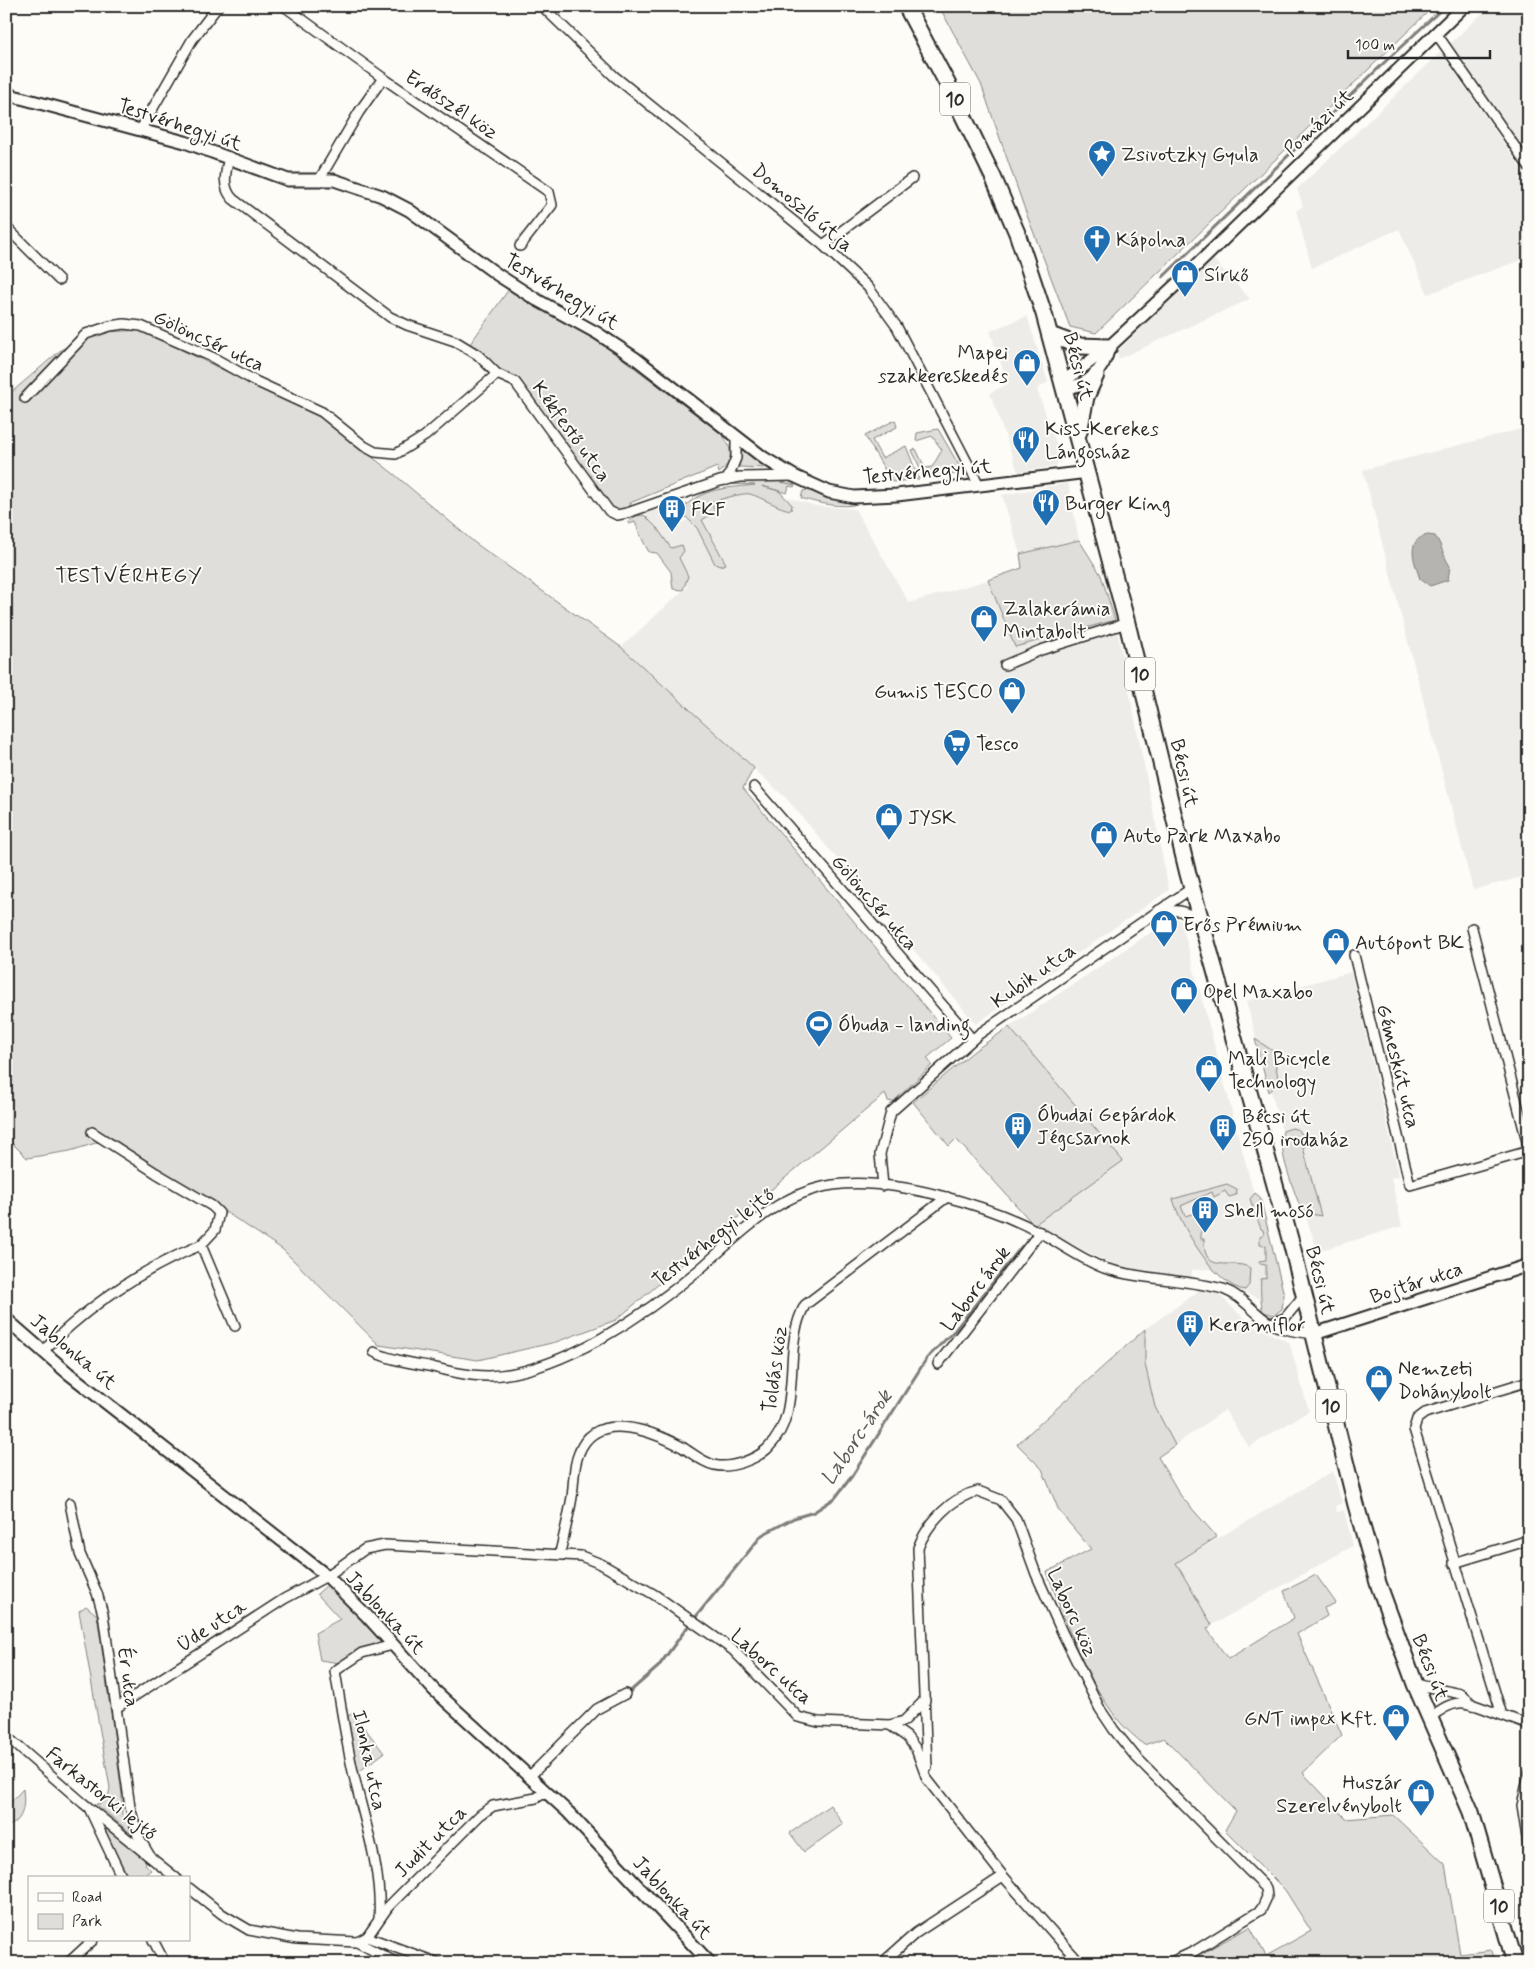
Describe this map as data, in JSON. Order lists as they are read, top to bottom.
{
  "streets": {
    "main road": ["10", "Bécsi út"],
    "street": [
      "Erdőszél köz",
      "Pomázi út",
      "Testvérhegyi út",
      "Domoszló útja",
      "Gölöncsér utca",
      "Kékfestő utca",
      "Kubik utca",
      "Gémeskút utca",
      "Testvérhegyi lejtő",
      "Bojtár utca",
      "Laborc árok",
      "Jablonka út",
      "Toldás köz",
      "Laborc köz",
      "Üde utca",
      "Laborc utca",
      "Ér utca",
      "Ilonka utca",
      "Farkastorki lejtő",
      "Judit utca"
    ]
  },
  "crossings": [
    ["Pomázi út", "Bécsi út"],
    ["Testvérhegyi út", "Domoszló útja"],
    ["Testvérhegyi út", "Bécsi út"],
    ["Testvérhegyi út", "Kékfestő utca"],
    ["Gölöncsér utca", "Kékfestő utca"],
    ["Gölöncsér utca", "Kubik utca"],
    ["Bécsi út", "Kubik utca"],
    ["Bécsi út", "Testvérhegyi lejtő"],
    ["Bécsi út", "Bojtár utca"],
    ["Kubik utca", "Testvérhegyi lejtő"],
    ["Testvérhegyi lejtő", "Bojtár utca"],
    ["Testvérhegyi lejtő", "Laborc árok"],
    ["Testvérhegyi lejtő", "Toldás köz"],
    ["Jablonka út", "Üde utca"],
    ["Jablonka út", "Laborc utca"],
    ["Jablonka út", "Ilonka utca"],
    ["Jablonka út", "Judit utca"],
    ["Toldás köz", "Laborc utca"],
    ["Üde utca", "Laborc utca"],
    ["Üde utca", "Ér utca"],
    ["Ér utca", "Farkastorki lejtő"],
    ["Ilonka utca", "Judit utca"]
  ],
  "districts": ["TESTVÉRHEGY"],
  "water": ["Laborc-árok"],
  "places": {
    "place": ["Zsivotzky Gyula"],
    "church": ["Kápolna"],
    "shop": [
      "Sírkő",
      "Mapei szakkereskedés",
      "Zalakerámia Mintabolt",
      "Gumis TESCO",
      "JYSK",
      "Auto Park Maxabo",
      "Erős Prémium",
      "Autópont BK",
      "Opel Maxabo",
      "Mali Bicycle Technology",
      "Nemzeti Dohánybolt",
      "GNT impex Kft.",
      "Huszár Szerelvénybolt"
    ],
    "restaurant": ["Kiss-Kerekes Lángosház", "Burger King"],
    "building": [
      "FKF",
      "Óbudai Gepárdok Jégcsarnok",
      "Bécsi út 250 irodaház",
      "Shell mosó",
      "Keramiflor"
    ],
    "supermarket": ["Tesco"],
    "sports": ["Óbuda - landing"]
  },
  "legend": ["Road", "Park"],
  "scale_bar": "100 m"
}
